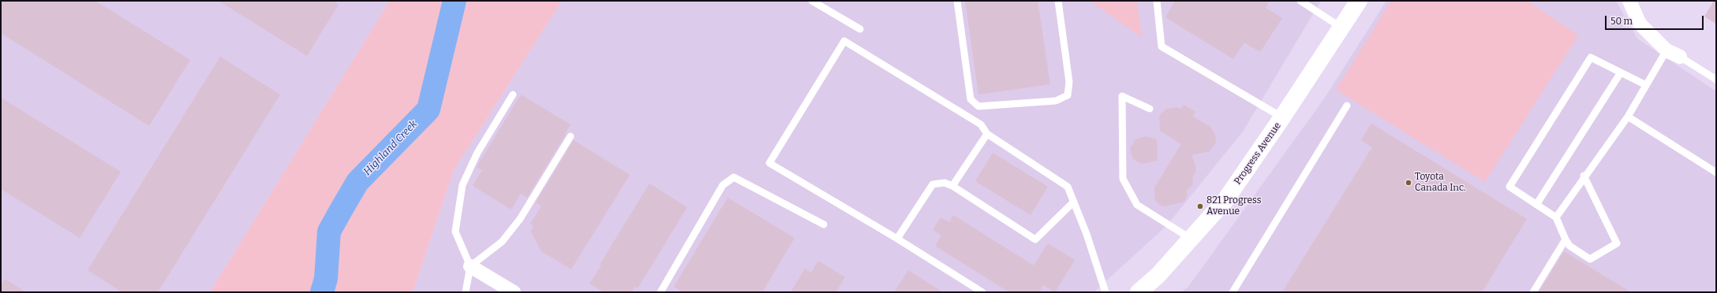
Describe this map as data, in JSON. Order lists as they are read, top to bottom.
{
  "streets": {
    "main road": ["Progress Avenue"]
  },
  "water": ["Highland Creek"],
  "places": ["Toyota Canada Inc.", "821 Progress Avenue"],
  "scale_bar": "50 m"
}
